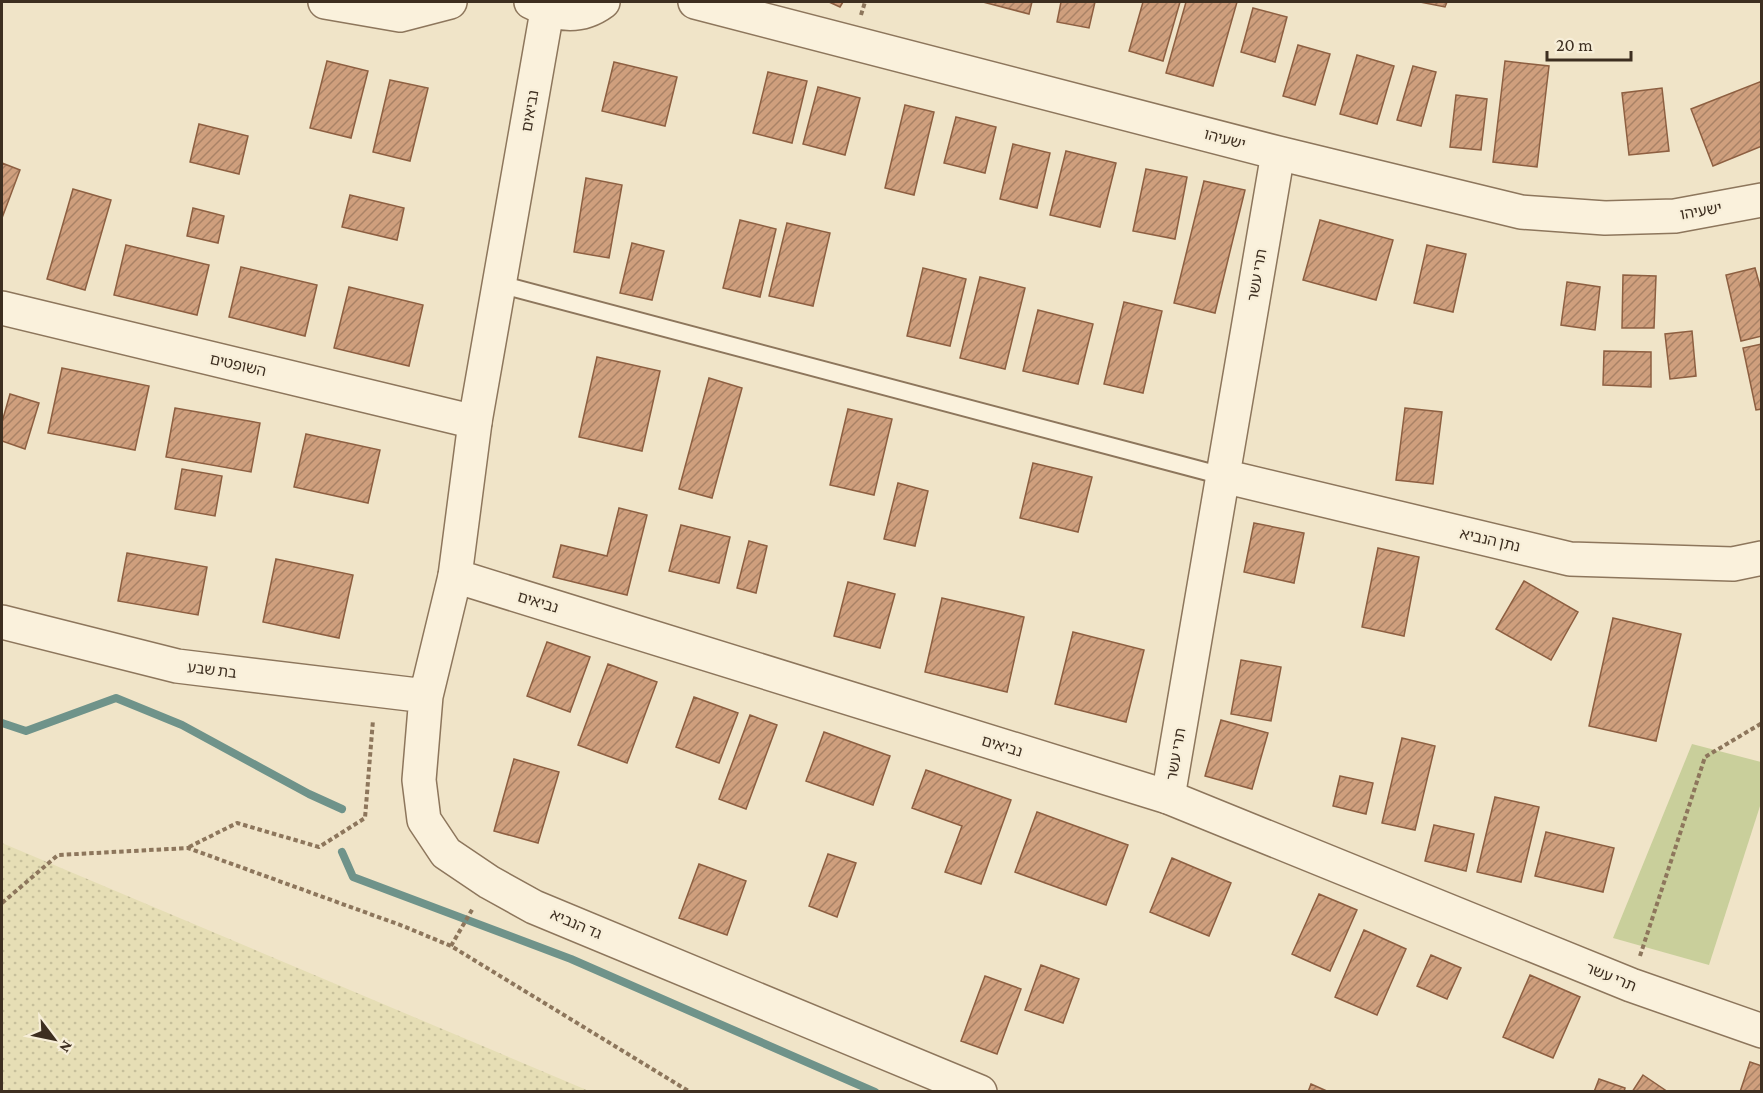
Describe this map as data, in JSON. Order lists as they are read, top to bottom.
{
  "streets": {
    "street": [
      "נביאים",
      "ישעיהו",
      "תרי עשר",
      "השופטים",
      "נתן הנביא",
      "בת שבע",
      "גד הנביא"
    ]
  },
  "crossings": [
    ["נביאים", "תרי עשר"],
    ["נביאים", "השופטים"],
    ["נביאים", "גד הנביא"],
    ["ישעיהו", "תרי עשר"],
    ["תרי עשר", "נתן הנביא"],
    ["בת שבע", "גד הנביא"]
  ],
  "scale_bar": "20 m",
  "north": "bottom right"
}
